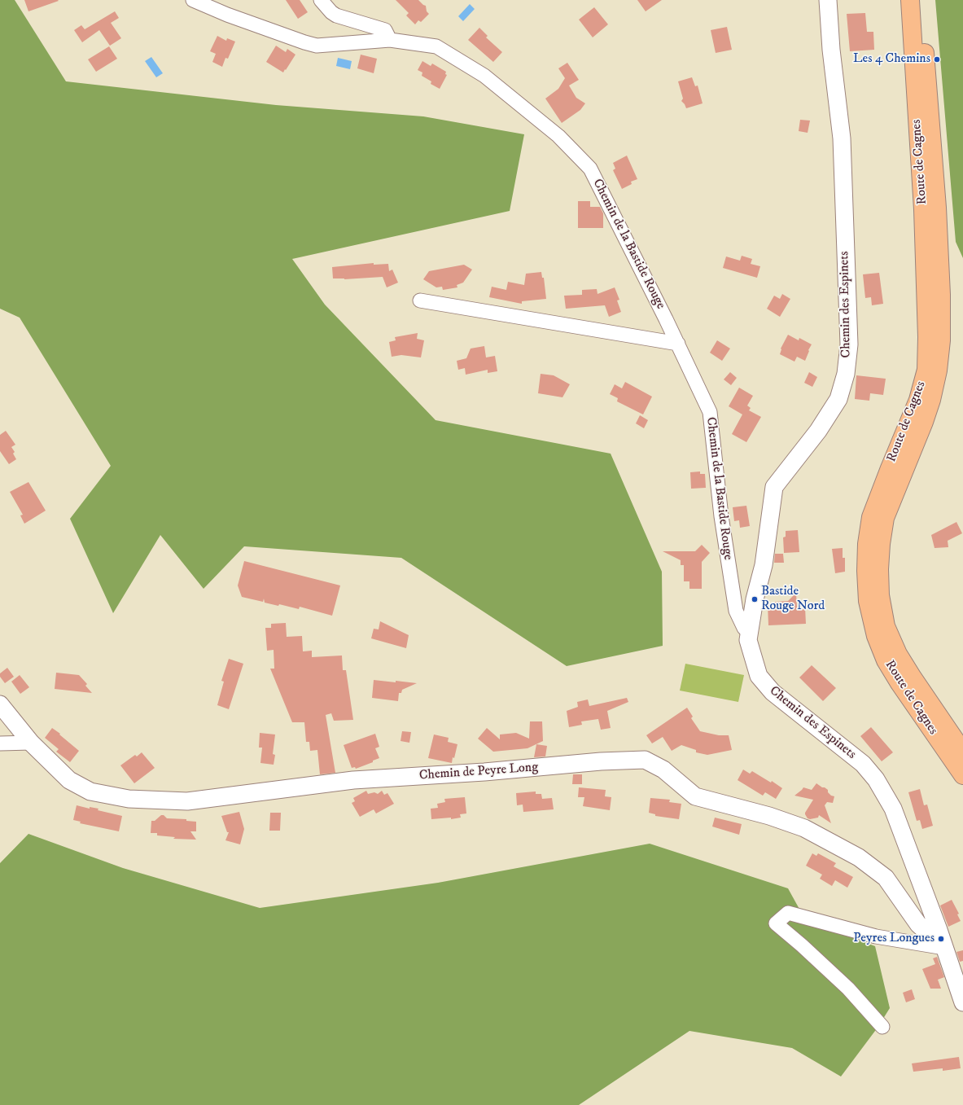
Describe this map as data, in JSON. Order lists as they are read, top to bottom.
{
  "streets": {
    "main road": ["Route de Cagnes"],
    "street": ["Chemin de la Bastide Rouge", "Chemin des Espinets", "Chemin de Peyre Long"]
  },
  "crossings": [
    ["Chemin de la Bastide Rouge", "Chemin des Espinets"],
    ["Chemin des Espinets", "Chemin de Peyre Long"]
  ],
  "places": ["Les 4 Chemins", "Bastide Rouge Nord", "Peyres Longues"]
}
